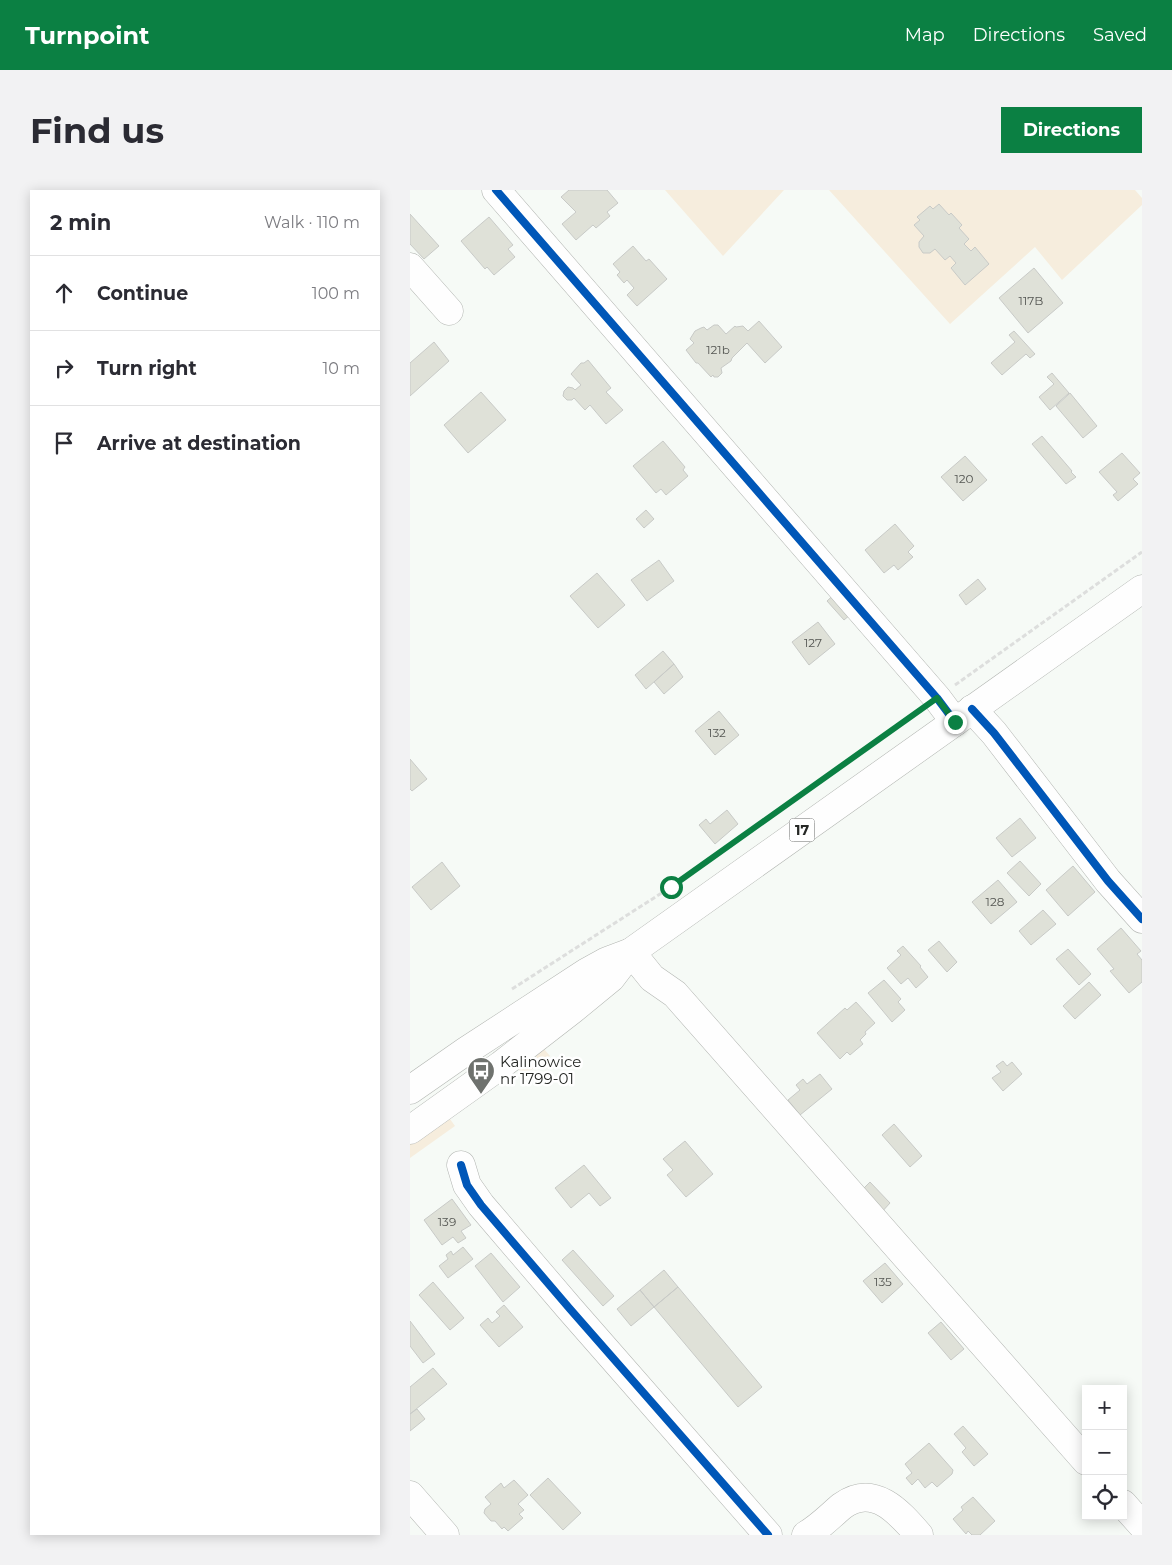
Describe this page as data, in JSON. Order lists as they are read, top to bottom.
{
  "streets": {
    "main road": ["17"]
  },
  "places": {
    "bus stop": ["Kalinowice nr 1799-01"]
  },
  "house_numbers": [
    "117B",
    "121b",
    "120",
    "127",
    "132",
    "128",
    "139",
    "135"
  ],
  "page": {
    "header": "Turnpoint",
    "nav": ["Map", "Directions", "Saved"],
    "buttons": "Directions",
    "title": "Find us",
    "heading": ["2 min", "Walk · 110 m"],
    "list": [
      ["Continue", "100 m"],
      ["Turn right", "10 m"],
      "Arrive at destination"
    ],
    "map_buttons": ["+", "−"]
  }
}
